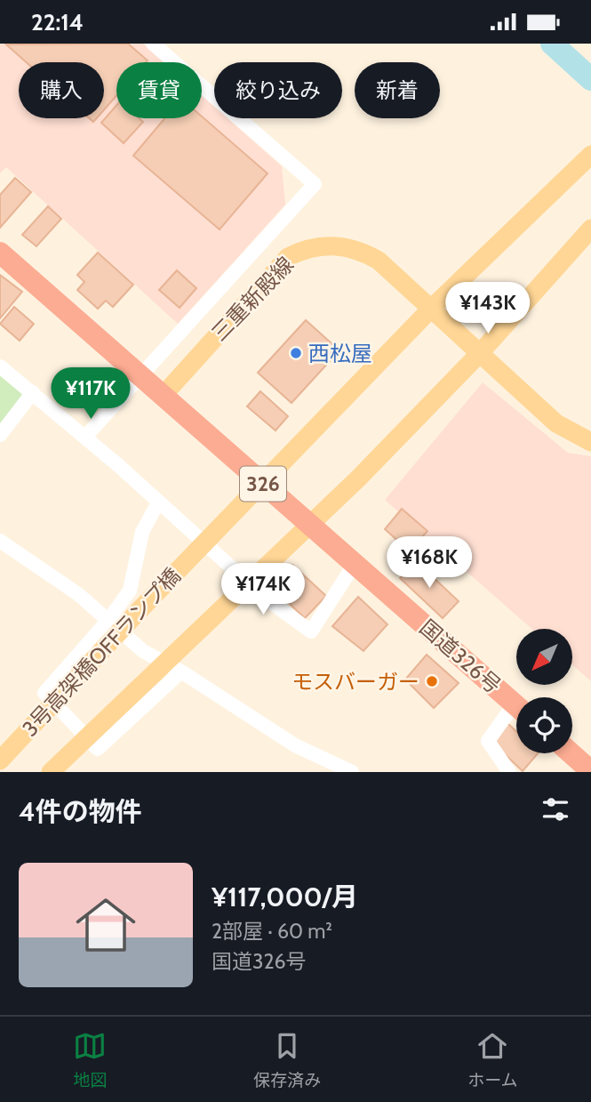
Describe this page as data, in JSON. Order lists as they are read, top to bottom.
{
  "streets": {
    "highway": ["326", "国道326号"],
    "main road": ["三重新殿線", "3号高架橋OFFランプ橋"]
  },
  "crossings": [
    ["三重新殿線", "3号高架橋OFFランプ橋"],
    ["三重新殿線", "国道326号"]
  ],
  "places": ["西松屋", "モスバーガー"],
  "north": "bottom left",
  "page": {
    "status": "22:14",
    "chip": [
      "購入",
      "賃貸",
      "絞り込み",
      "新着"
    ],
    "price": [
      "¥143K",
      "¥117K",
      "¥168K",
      "¥174K"
    ],
    "heading": "4件の物件",
    "list": [
      {
        "name": "¥117,000/月",
        "note": "2部屋 · 60 m² · 国道326号"
      }
    ],
    "tabs": ["地図", "保存済み", "ホーム"]
  }
}
